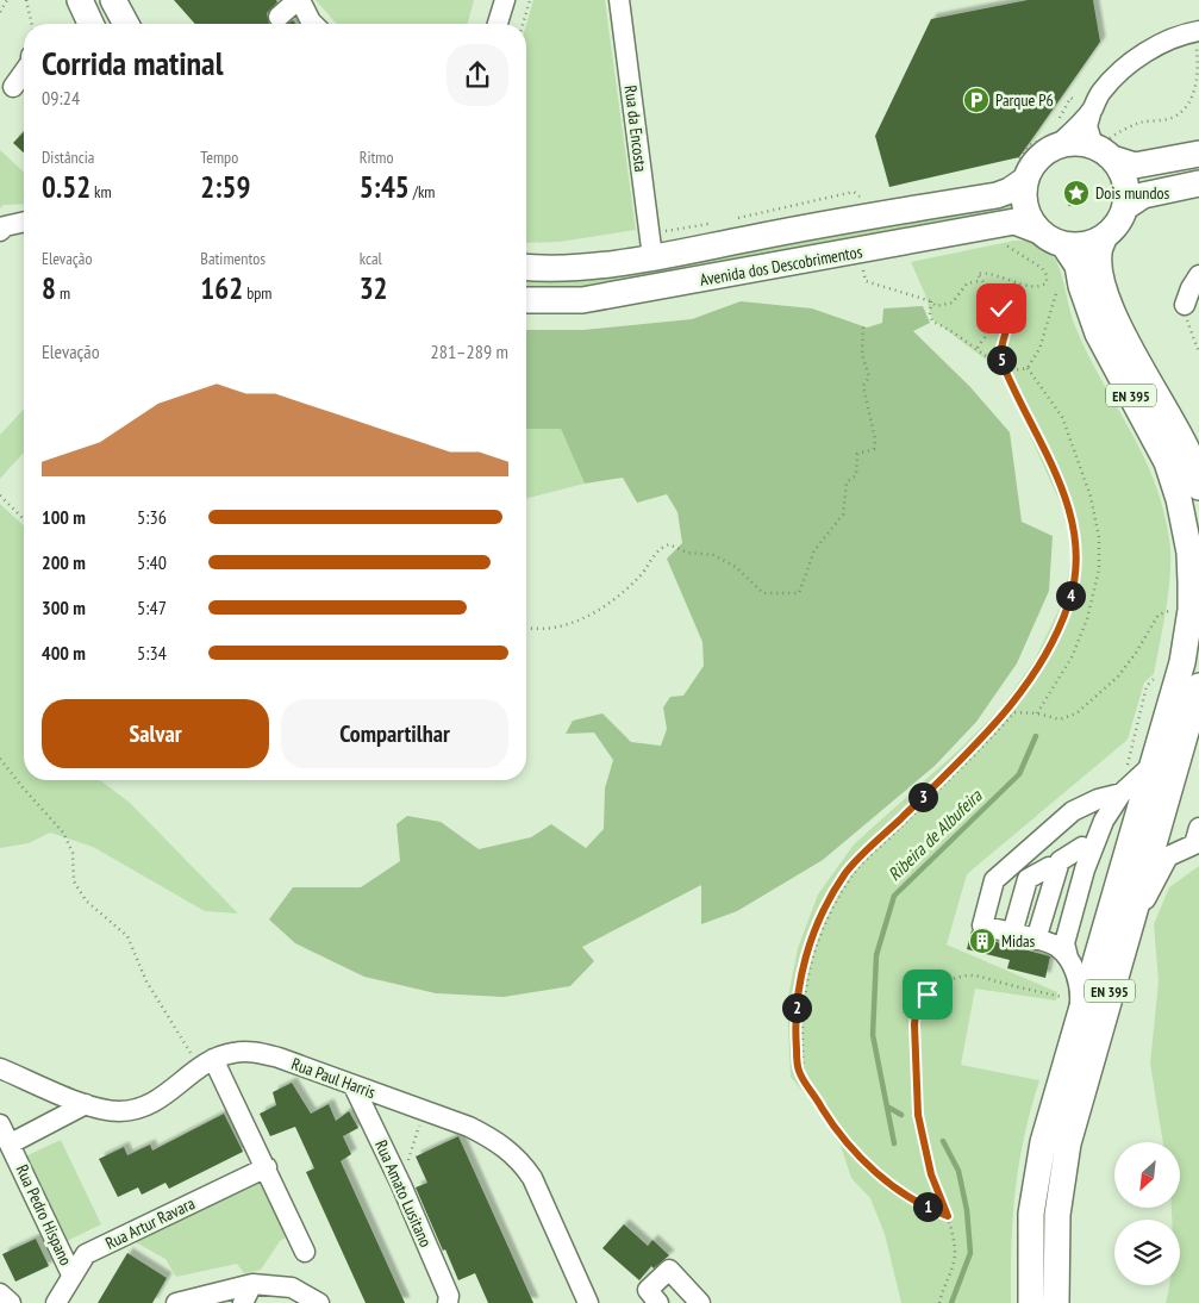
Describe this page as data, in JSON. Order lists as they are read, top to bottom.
{
  "streets": {
    "main road": ["Avenida dos Descobrimentos", "EN 395"],
    "street": [
      "Rua da Encosta",
      "Rua Paul Harris",
      "Rua Amato Lusitano",
      "Rua Pedro Hispano",
      "Rua Artur Ravara"
    ]
  },
  "crossings": [
    ["Rua da Encosta", "Avenida dos Descobrimentos"],
    ["Avenida dos Descobrimentos", "EN 395"],
    ["Rua Paul Harris", "Rua Amato Lusitano"],
    ["Rua Pedro Hispano", "Rua Artur Ravara"]
  ],
  "water": ["Ribeira de Albufeira"],
  "places": {
    "parking": ["Parque P6"],
    "place": ["Dois mundos"],
    "building": ["Midas"]
  },
  "north": "bottom left",
  "page": {
    "heading": ["Corrida matinal", "09:24"],
    "stats": [
      ["Distância", "0.52 km"],
      ["Tempo", "2:59"],
      ["Ritmo", "5:45 /km"],
      ["Elevação", "8 m"],
      ["Batimentos", "162 bpm"],
      ["kcal", "32"]
    ],
    "chart": ["Elevação", "281–289 m"],
    "pins": [
      "5",
      "4",
      "3",
      "2",
      "1"
    ],
    "list": [
      {
        "name": "100 m",
        "note": "5:36"
      },
      {
        "name": "200 m",
        "note": "5:40"
      },
      {
        "name": "300 m",
        "note": "5:47"
      },
      {
        "name": "400 m",
        "note": "5:34"
      }
    ],
    "buttons": ["Salvar", "Compartilhar"]
  }
}
